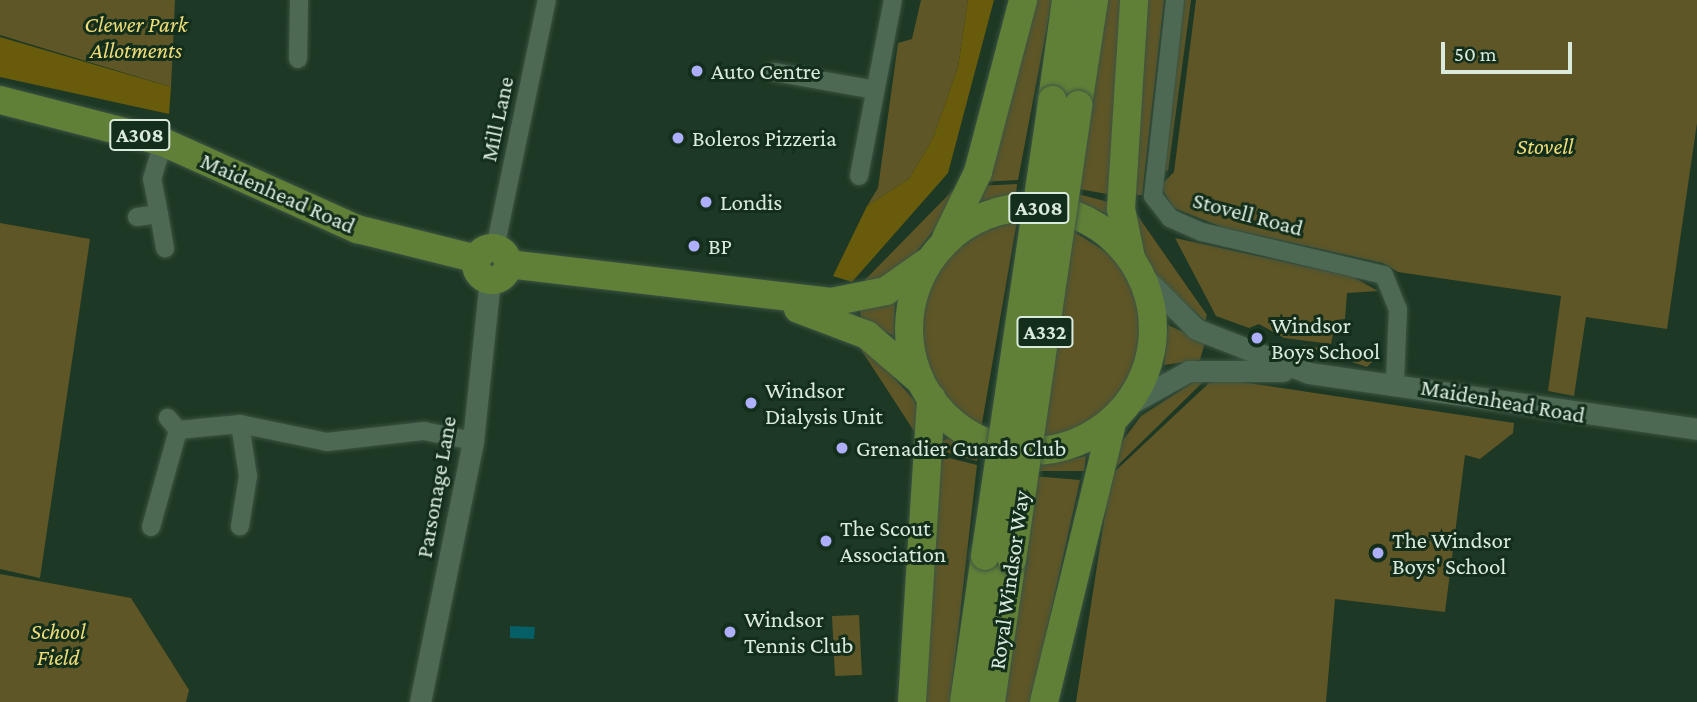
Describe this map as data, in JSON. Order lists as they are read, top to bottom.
{
  "streets": {
    "main road": [
      "A308",
      "Maidenhead Road",
      "A332",
      "Royal Windsor Way"
    ],
    "street": ["Mill Lane", "Stovell Road", "Parsonage Lane"]
  },
  "crossings": [
    ["Mill Lane", "Maidenhead Road"],
    ["Mill Lane", "Parsonage Lane"],
    ["A308", "Maidenhead Road"],
    ["Maidenhead Road", "Stovell Road"],
    ["Maidenhead Road", "Parsonage Lane"]
  ],
  "parks": ["Clewer Park Allotments", "Stovell", "School Field"],
  "places": [
    "Auto Centre",
    "Boleros Pizzeria",
    "Londis",
    "BP",
    "Windsor Boys School",
    "Windsor Dialysis Unit",
    "Grenadier Guards Club",
    "The Scout Association",
    "The Windsor Boys' School",
    "Windsor Tennis Club"
  ],
  "scale_bar": "50 m"
}
